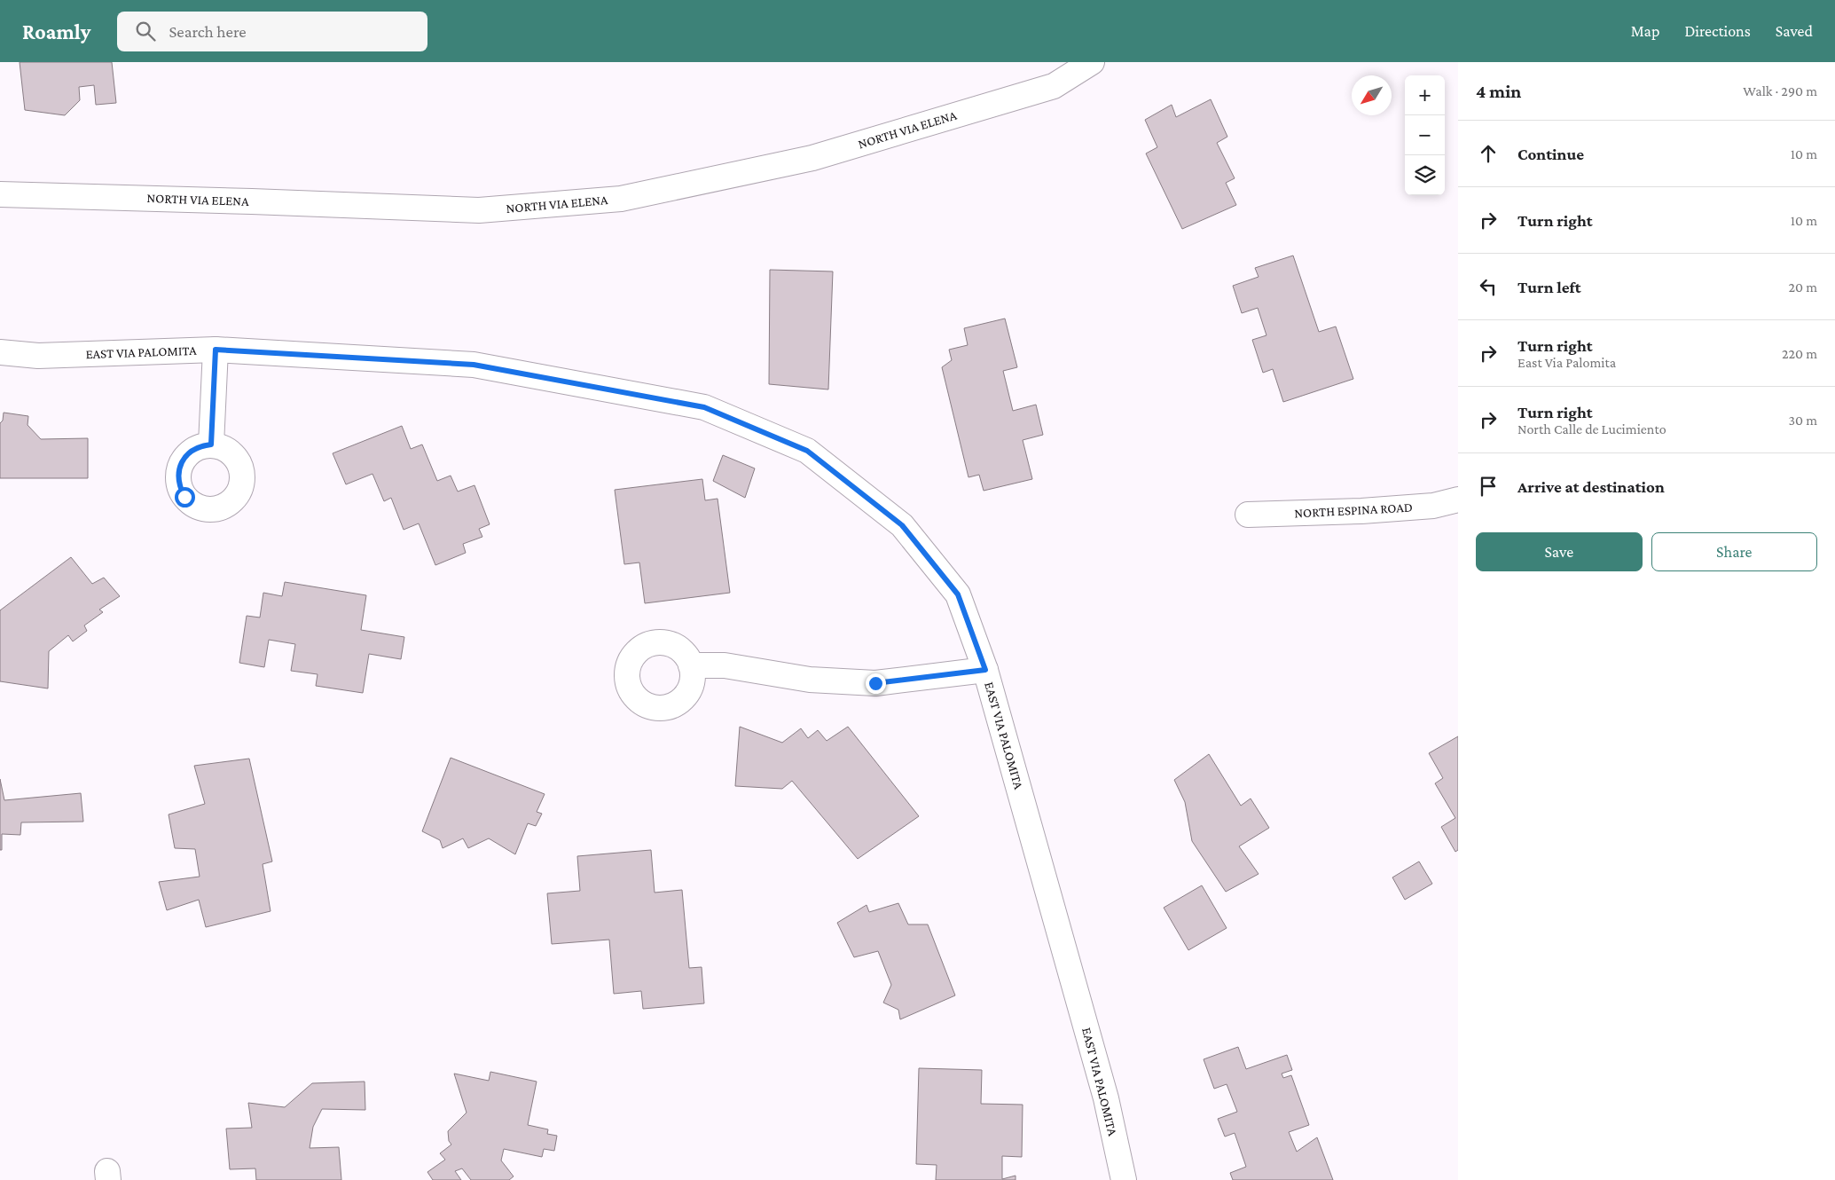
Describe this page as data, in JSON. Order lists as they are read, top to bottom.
{
  "streets": {
    "street": ["NORTH VIA ELENA", "EAST VIA PALOMITA", "NORTH ESPINA ROAD"]
  },
  "north": "bottom left",
  "page": {
    "header": "Roamly",
    "search": "Search here",
    "nav": ["Map", "Directions", "Saved"],
    "heading": ["4 min", "Walk · 290 m"],
    "map_buttons": ["+", "−"],
    "list": [
      ["Continue", "10 m"],
      ["Turn right", "10 m"],
      ["Turn left", "20 m"],
      ["Turn right", "East Via Palomita", "220 m"],
      ["Turn right", "North Calle de Lucimiento", "30 m"],
      "Arrive at destination"
    ],
    "buttons": ["Save", "Share"]
  }
}
